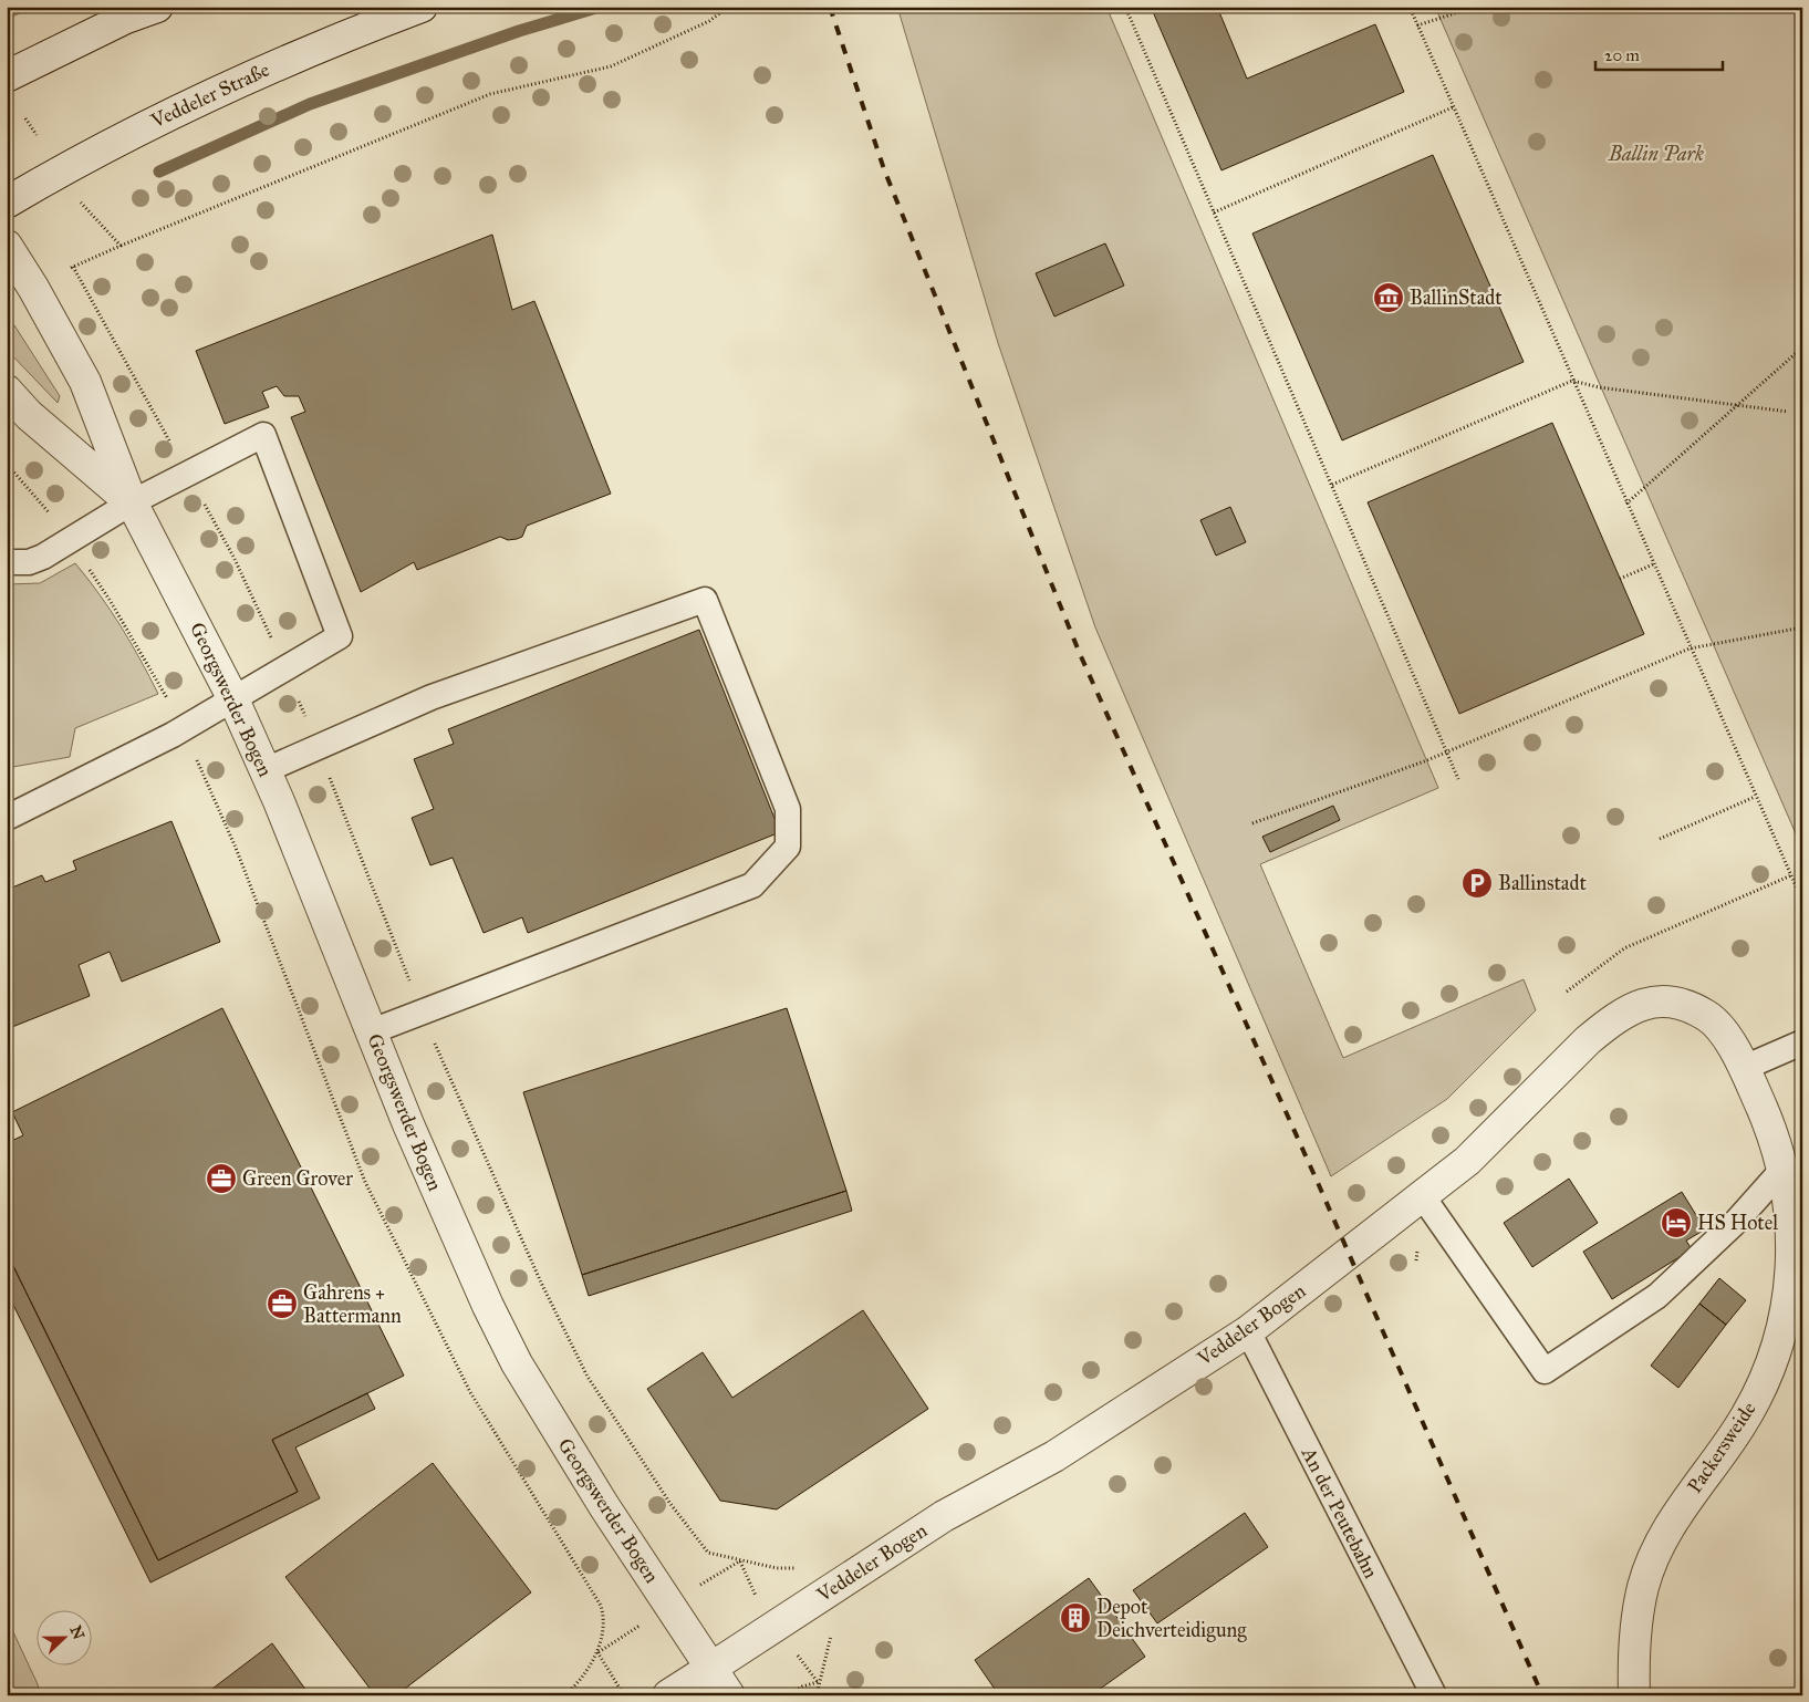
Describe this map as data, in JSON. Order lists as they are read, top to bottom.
{
  "streets": {
    "street": [
      "Veddeler Straße",
      "Georgswerder Bogen",
      "Veddeler Bogen",
      "Packersweide"
    ],
    "lane": ["An der Peutebahn"]
  },
  "crossings": [
    ["Georgswerder Bogen", "Veddeler Bogen"],
    ["Veddeler Bogen", "Packersweide"],
    ["Veddeler Bogen", "An der Peutebahn"]
  ],
  "parks": ["Ballin Park"],
  "places": {
    "museum": ["BallinStadt"],
    "parking": ["Ballinstadt"],
    "office": ["Green Grover", "Gahrens + Battermann"],
    "hotel": ["HS Hotel"],
    "building": ["Depot Deichverteidigung"]
  },
  "scale_bar": "20 m",
  "north": "right"
}
